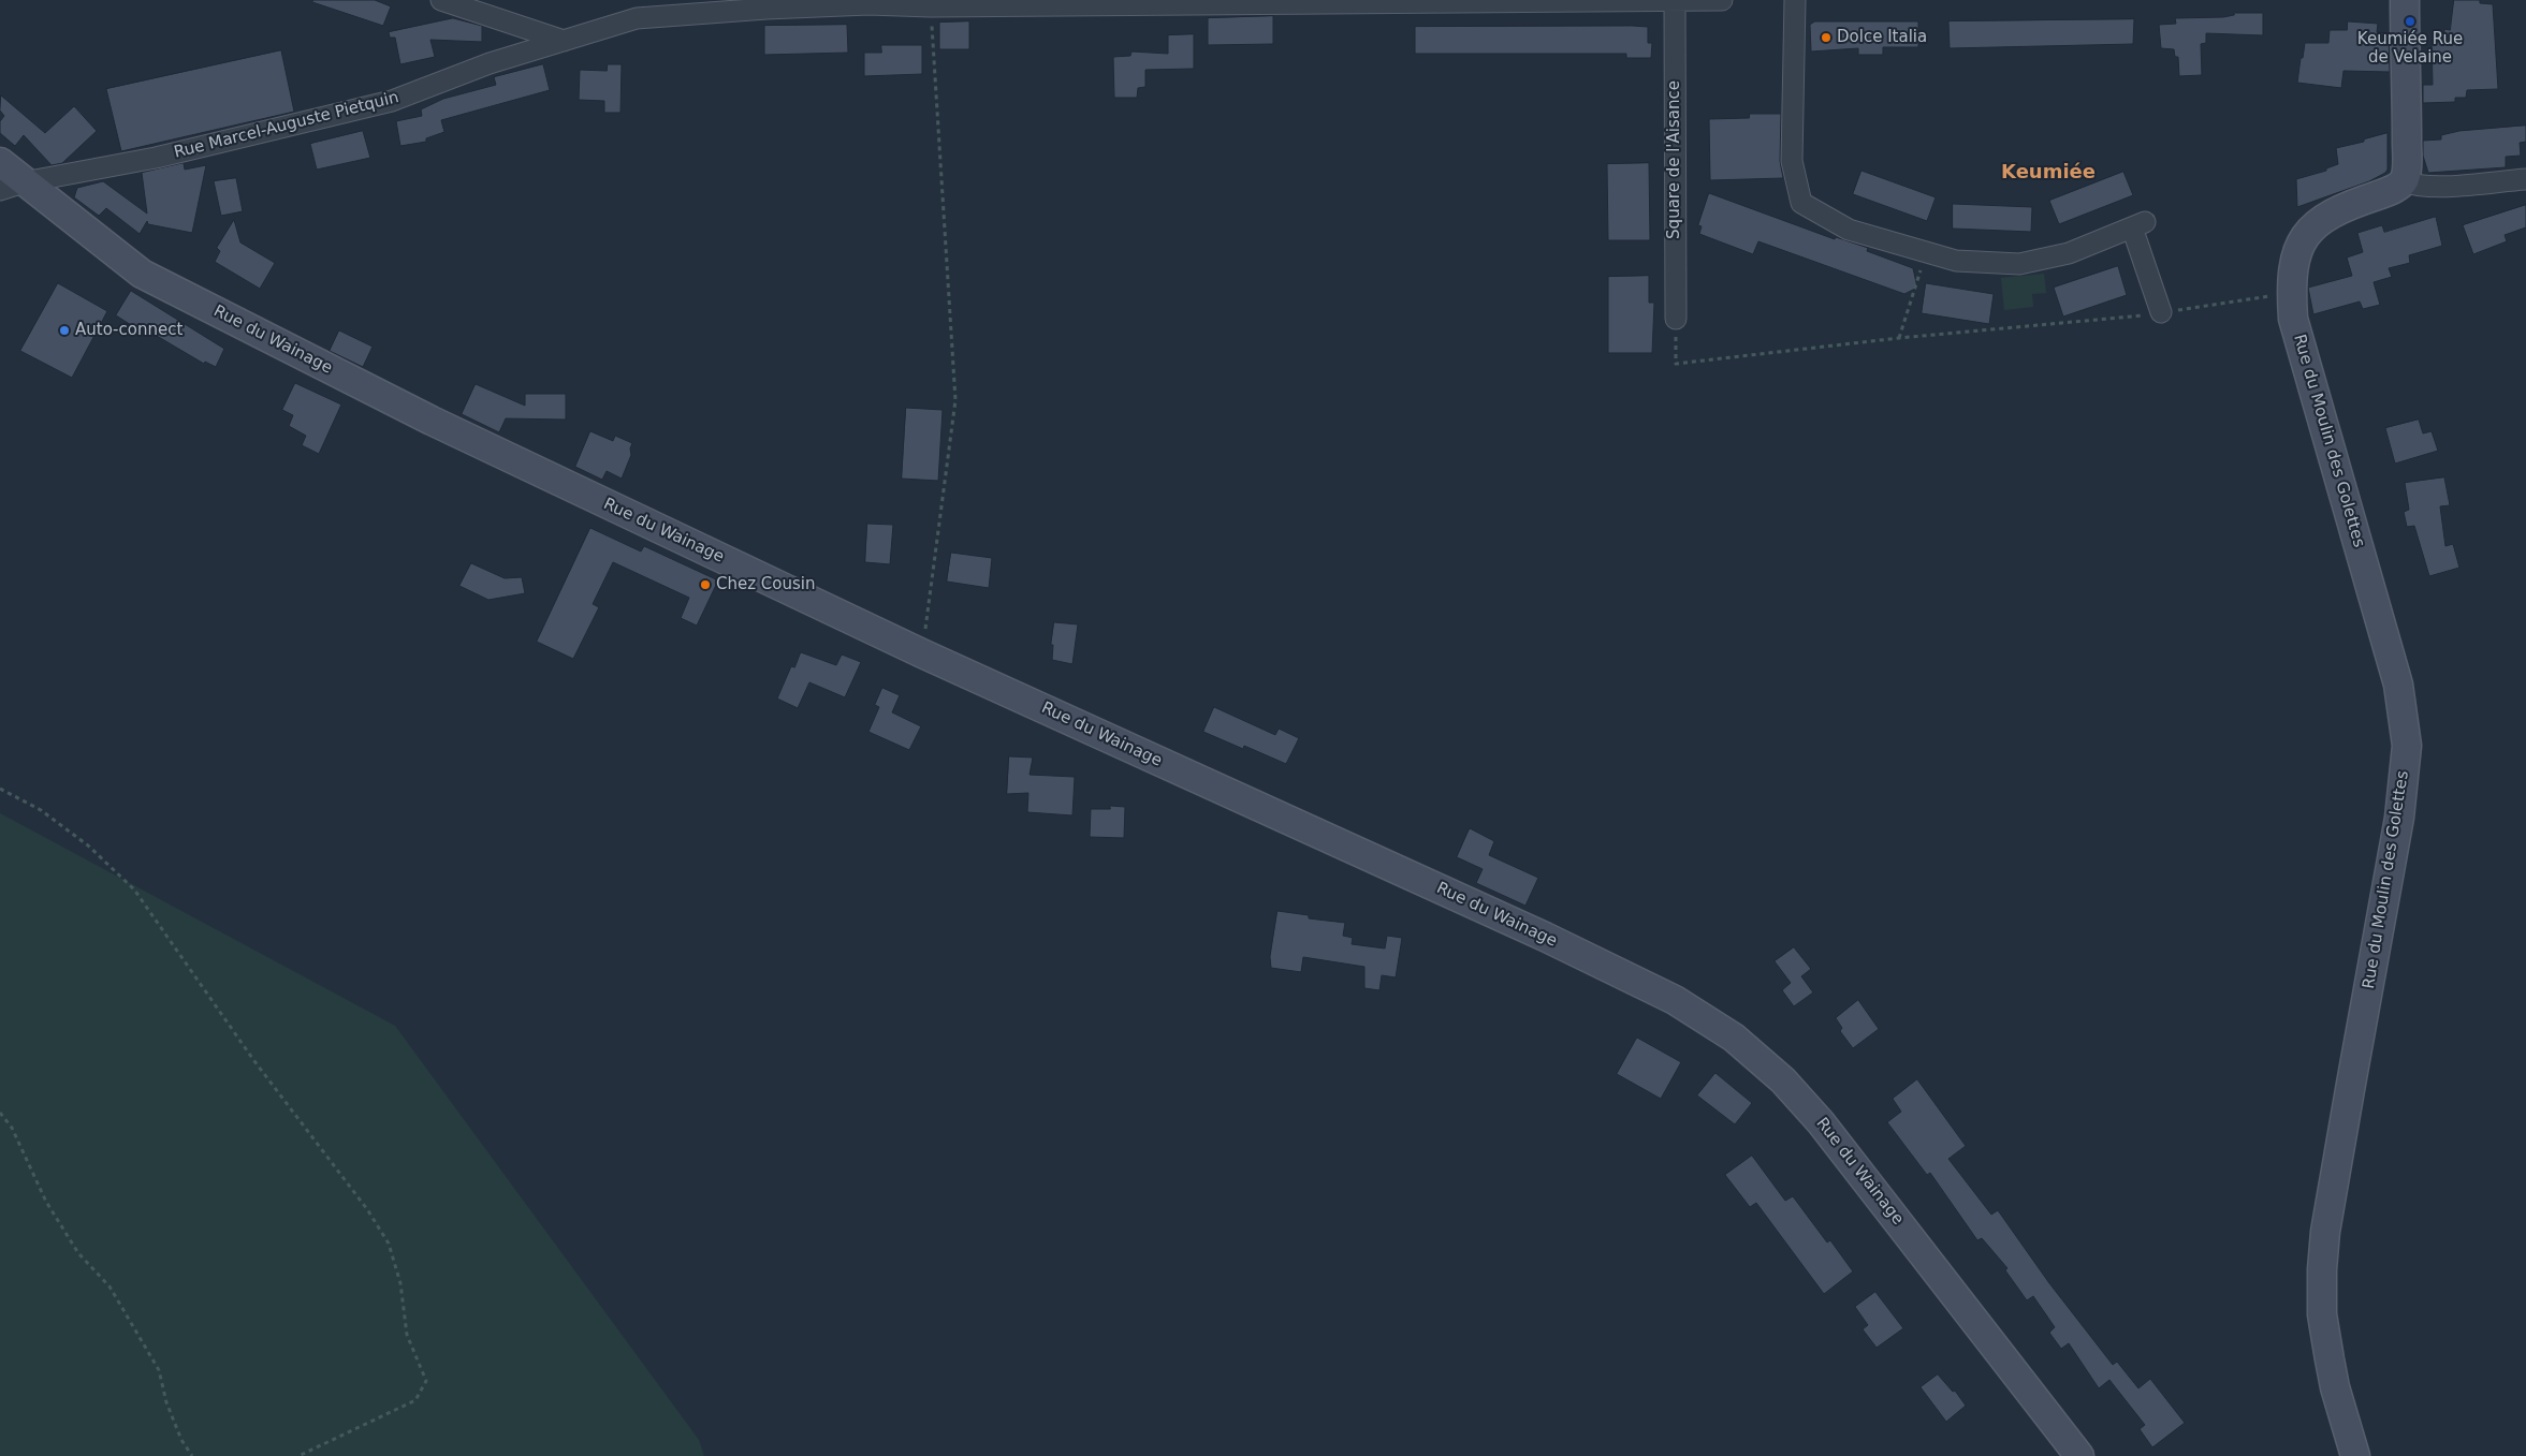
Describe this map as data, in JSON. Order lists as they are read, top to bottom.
{
  "streets": {
    "main road": ["Rue du Wainage", "Rue du Moulin des Golettes"],
    "street": ["Rue Marcel-Auguste Pietquin", "Square de l'Aisance"]
  },
  "crossings": [
    ["Rue Marcel-Auguste Pietquin", "Square de l'Aisance"],
    ["Rue Marcel-Auguste Pietquin", "Rue du Wainage"]
  ],
  "districts": ["Keumiée"],
  "places": [
    "Keumiée Rue de Velaine",
    "Dolce Italia",
    "Auto-connect",
    "Chez Cousin"
  ]
}
